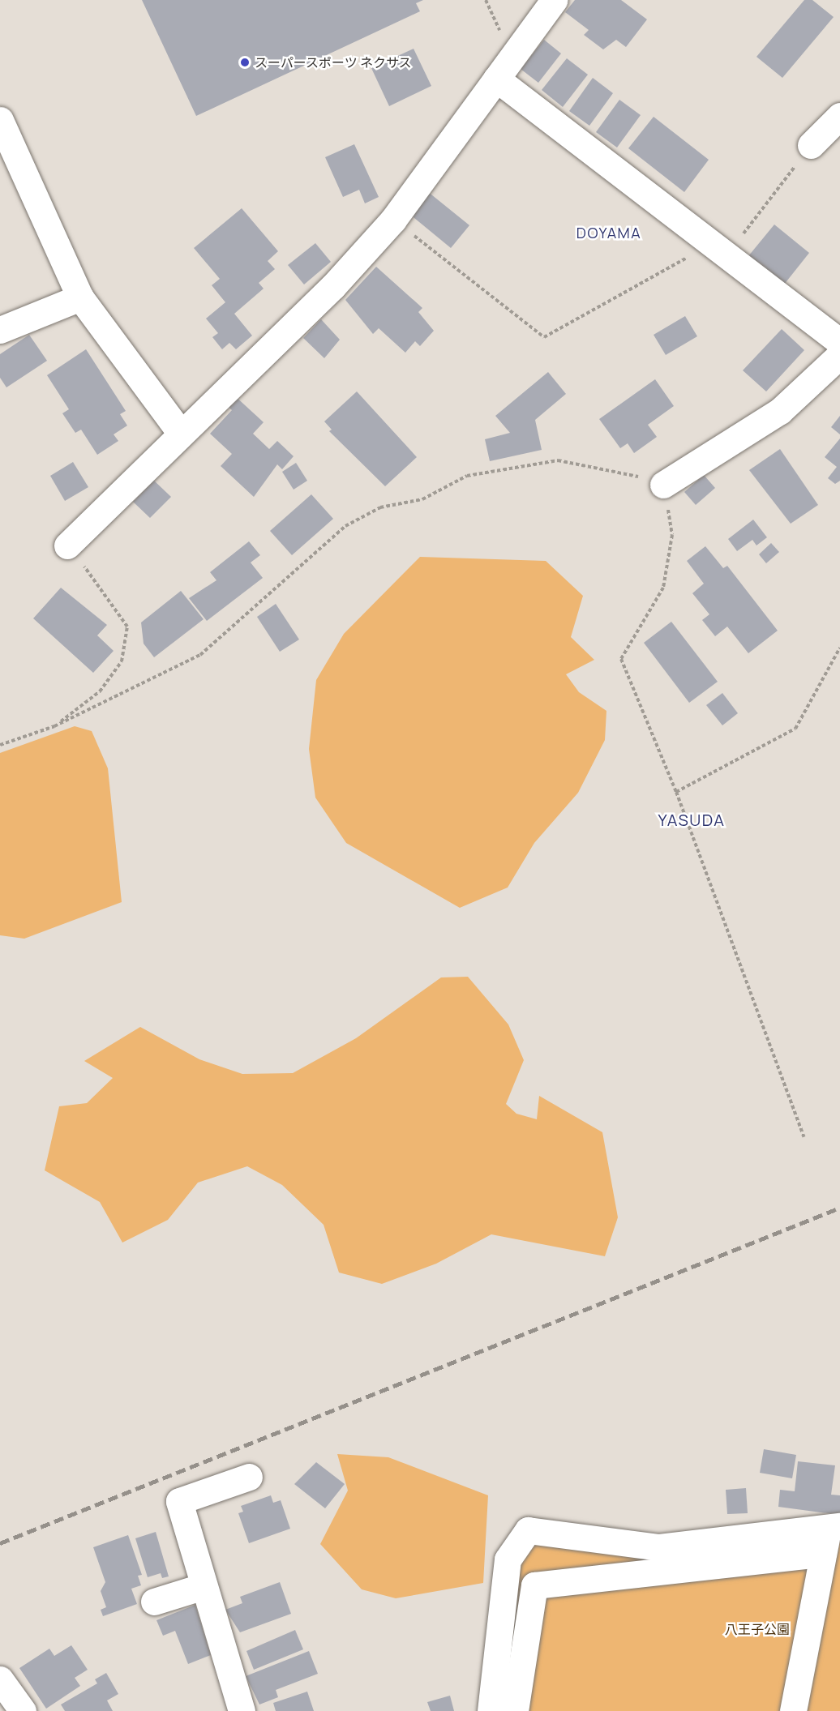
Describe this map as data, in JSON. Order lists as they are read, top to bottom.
{
  "districts": ["DOYAMA", "YASUDA"],
  "parks": ["八王子公園"],
  "places": ["スーパースポーツ ネクサス"]
}
